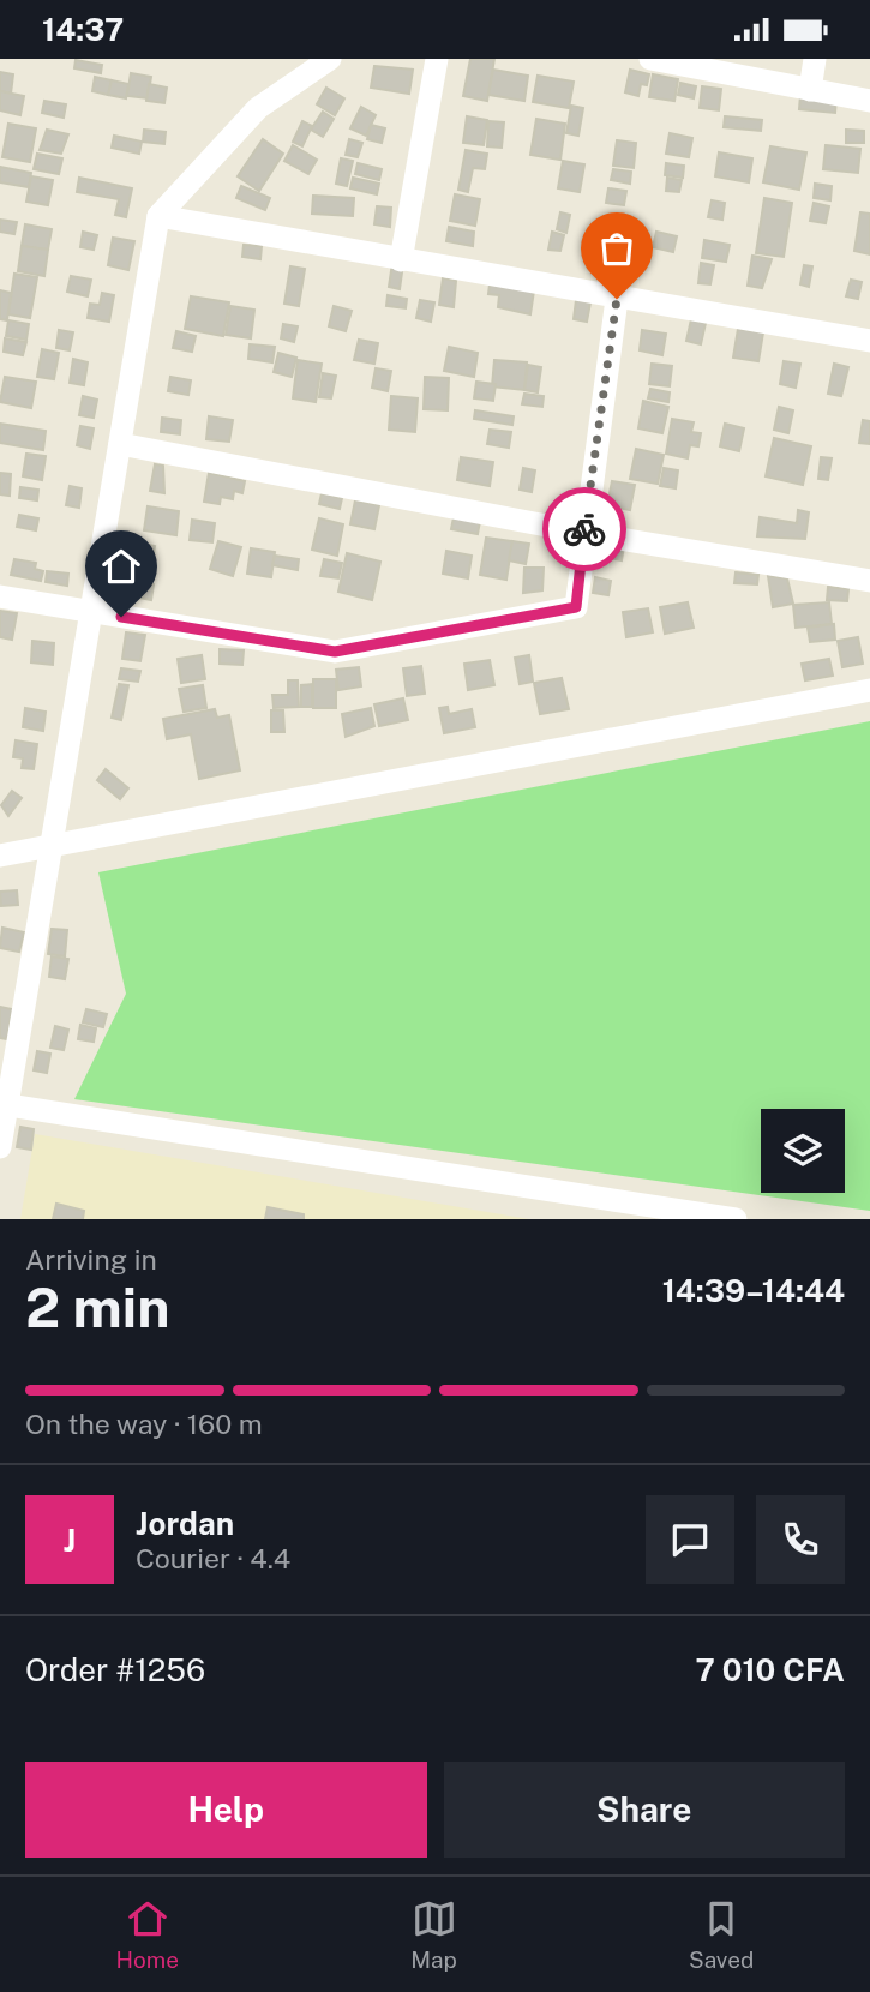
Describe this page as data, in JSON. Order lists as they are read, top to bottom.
{
  "page": {
    "status": "14:37",
    "heading": ["2 min", "Arriving in", "14:39–14:44"],
    "panel": [
      "Jordan",
      "Courier · 4.4",
      "Order #1256",
      "7 010 CFA"
    ],
    "bar": "On the way · 160 m",
    "round": "J",
    "buttons": ["Help", "Share"],
    "tabs": ["Home", "Map", "Saved"]
  }
}
